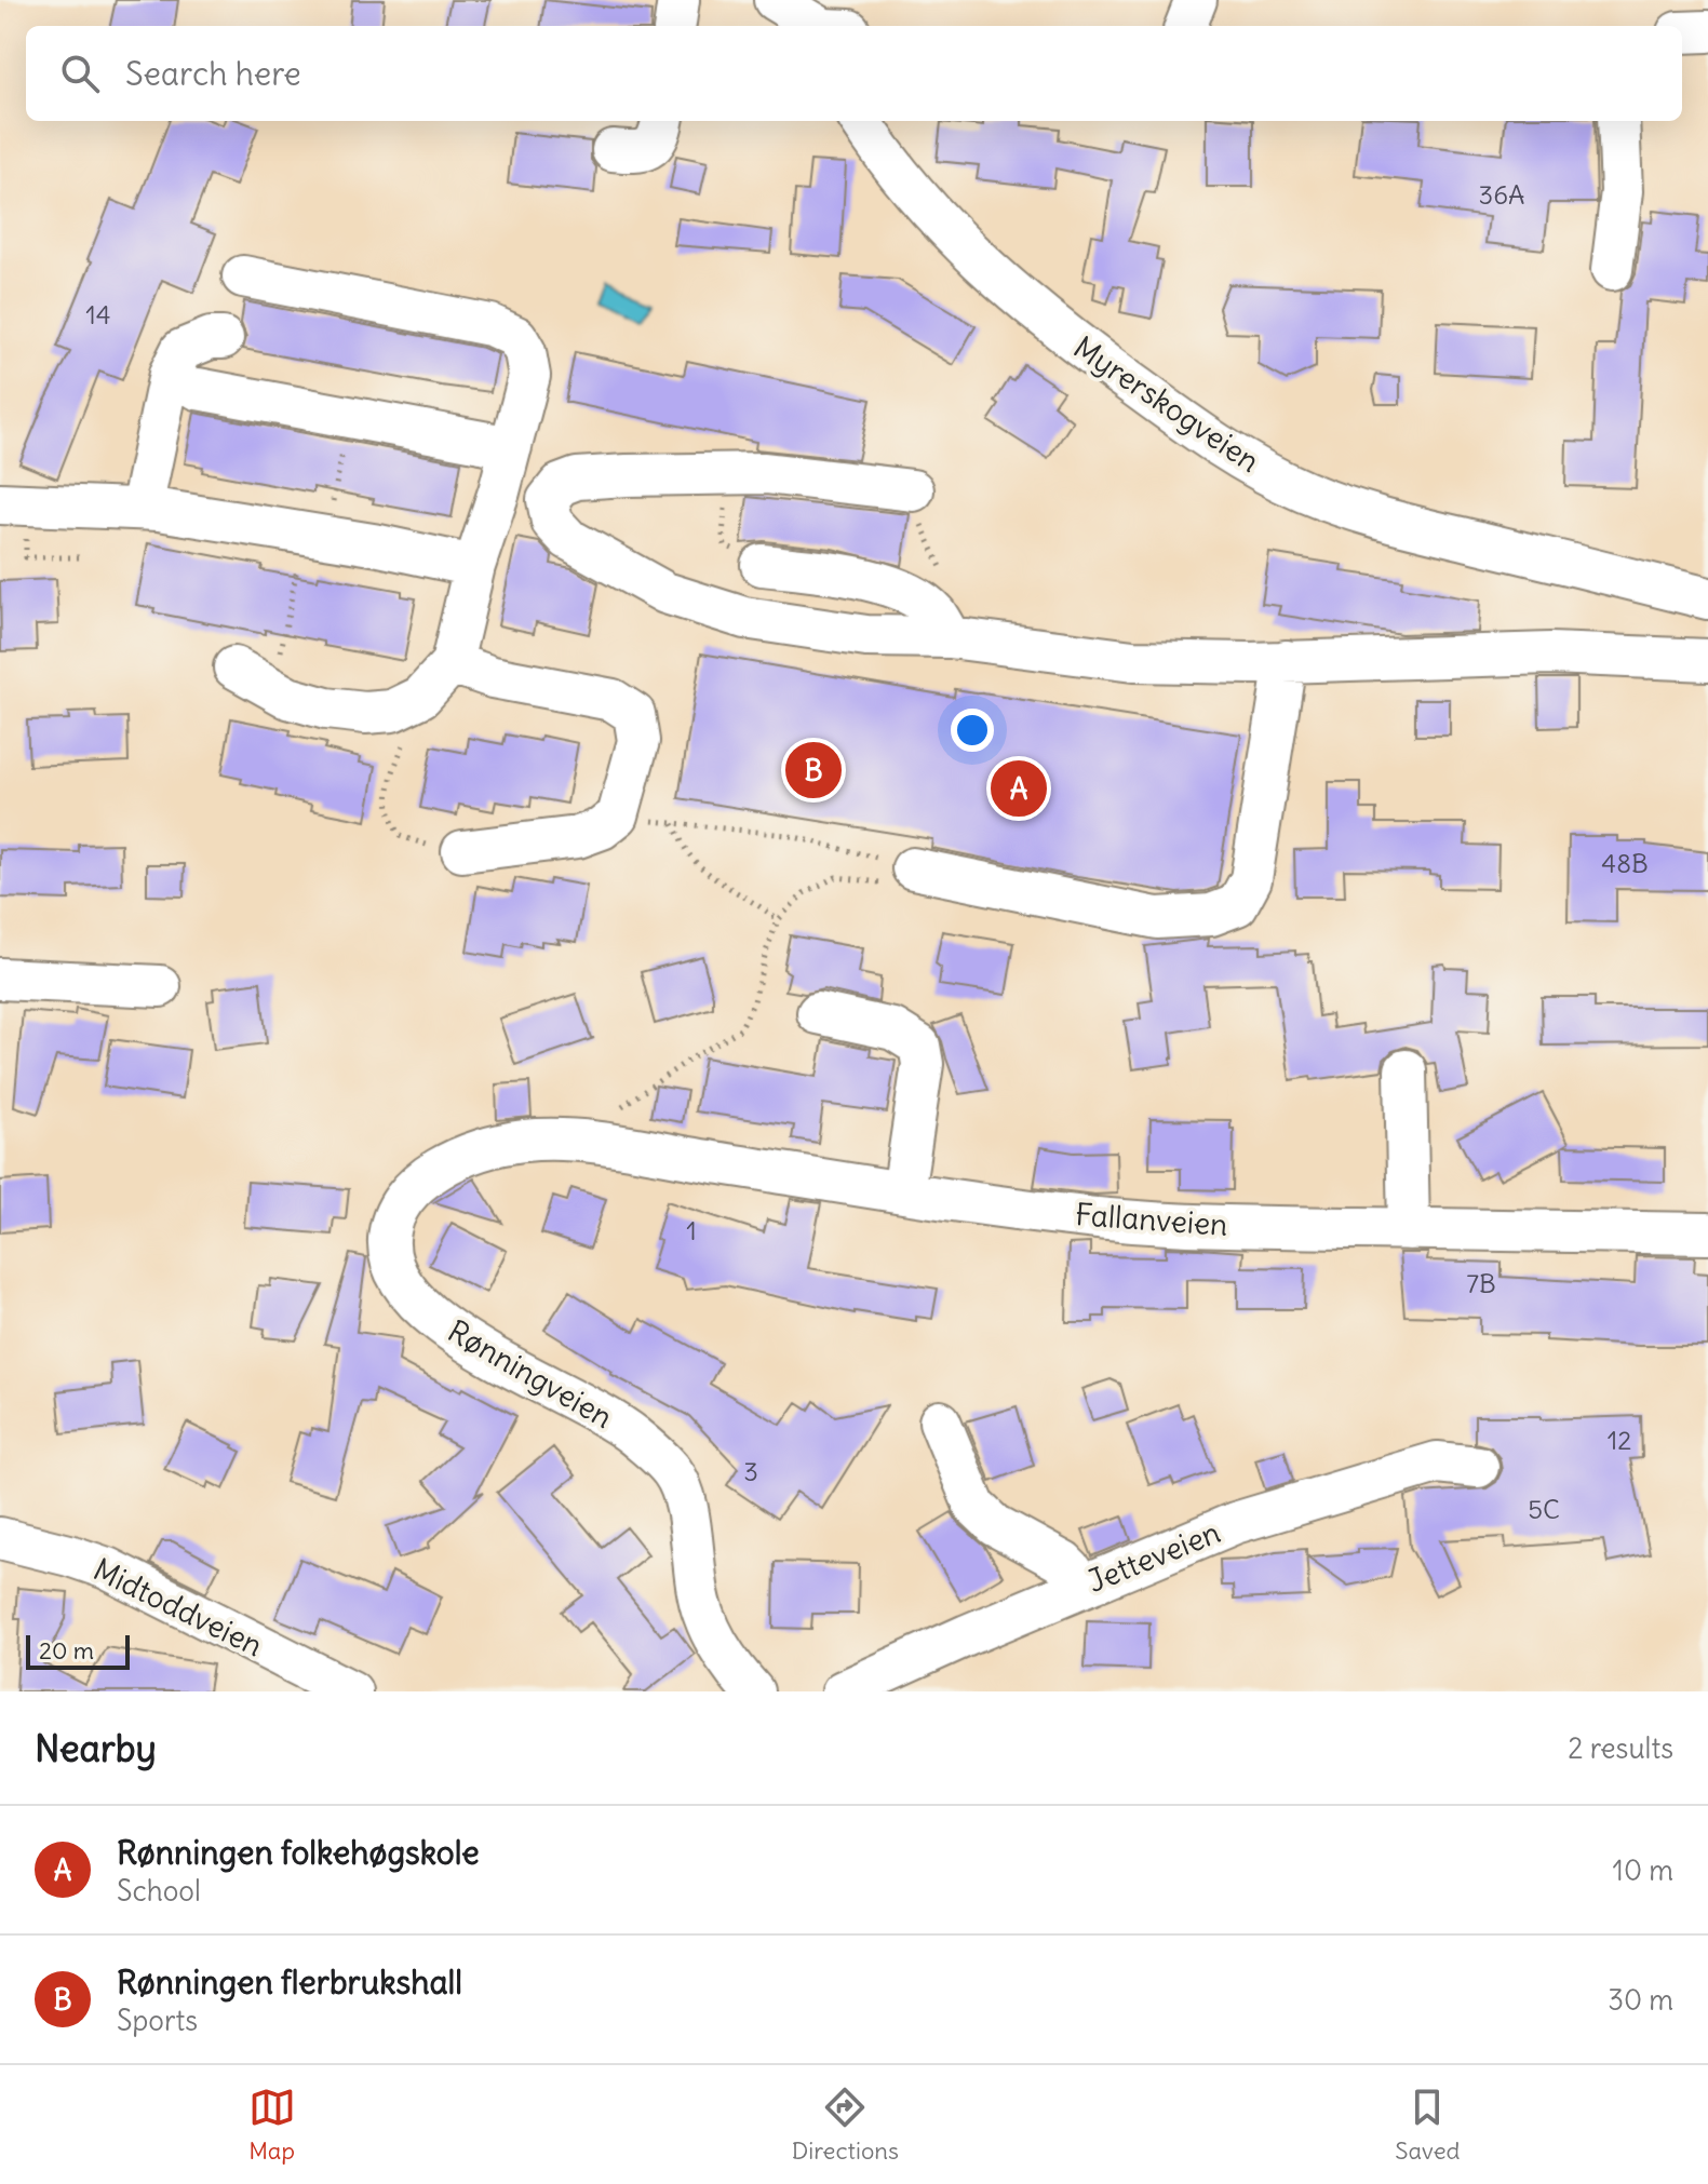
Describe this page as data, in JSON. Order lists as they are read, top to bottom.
{
  "streets": {
    "street": [
      "Myrerskogveien",
      "Fallanveien",
      "Rønningveien",
      "Jetteveien",
      "Midtoddveien"
    ]
  },
  "crossings": [
    ["Fallanveien", "Rønningveien"]
  ],
  "house_numbers": [
    "36A",
    "14",
    "48B",
    "1",
    "7B",
    "12",
    "3",
    "5C"
  ],
  "scale_bar": "20 m",
  "page": {
    "search": "Search here",
    "pins": ["B", "A"],
    "scale": "20 m",
    "heading": ["Nearby", "2 results"],
    "list": [
      {
        "mark": "A",
        "name": "Rønningen folkehøgskole",
        "note": "School",
        "value": "10 m"
      },
      {
        "mark": "B",
        "name": "Rønningen flerbrukshall",
        "note": "Sports",
        "value": "30 m"
      }
    ],
    "nav": ["Map", "Directions", "Saved"]
  }
}
